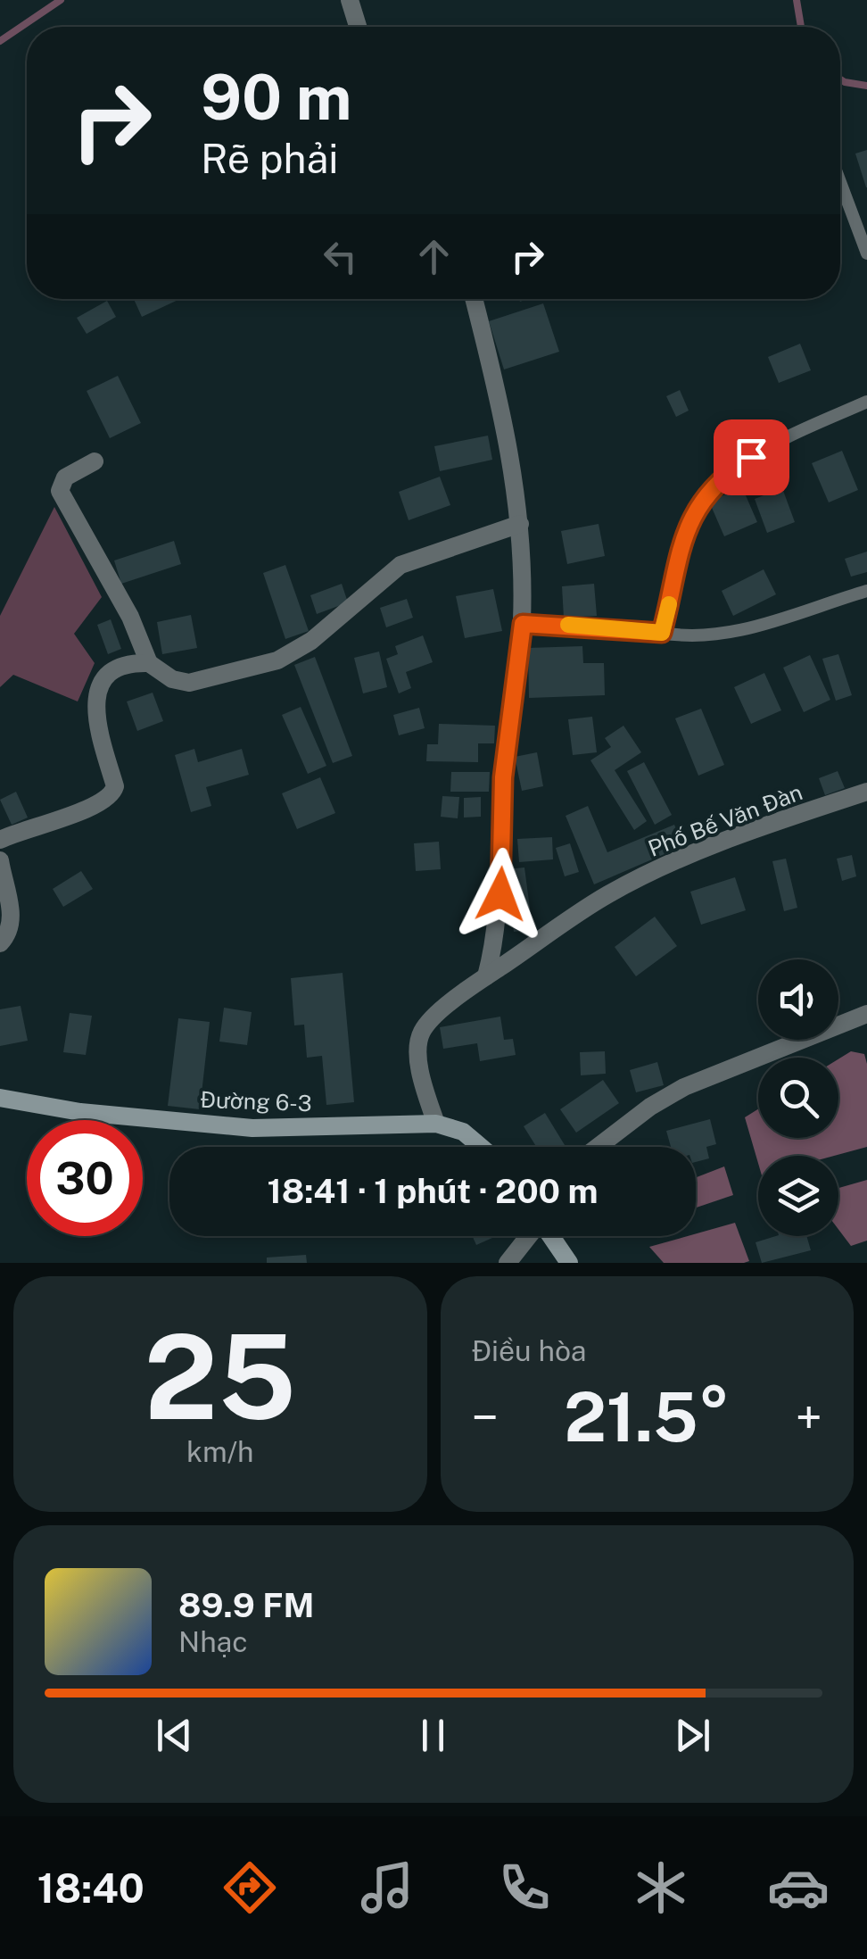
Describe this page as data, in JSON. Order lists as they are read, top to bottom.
{
  "streets": {
    "street": ["Phố Bế Văn Đàn", "Đường 6-3"]
  },
  "crossings": [
    ["Phố Bế Văn Đàn", "Đường 6-3"]
  ],
  "page": {
    "turn": ["90 m", "Rẽ phải"],
    "limit": "30",
    "trip": "18:41 · 1 phút · 200 m",
    "tile": [
      ["25", "km/h"],
      "Điều hòa"
    ],
    "heat": ["−", "21.5°", "+"],
    "song": ["89.9 FM", "Nhạc"],
    "tabs": "18:40"
  }
}
